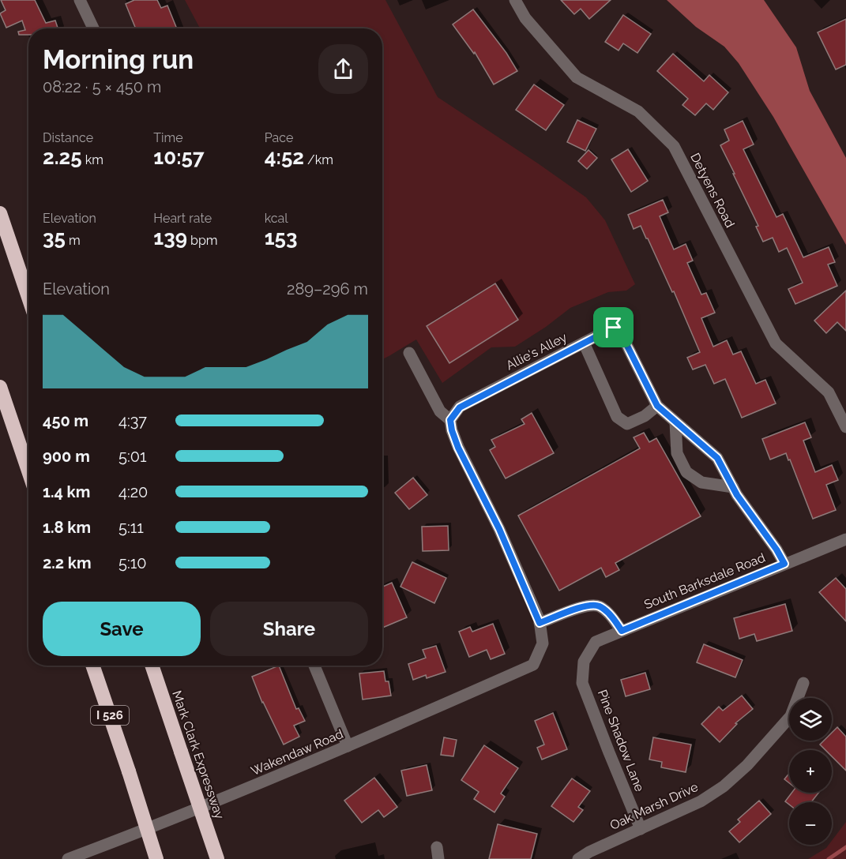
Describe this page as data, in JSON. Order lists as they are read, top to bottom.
{
  "streets": {
    "highway": ["I 526", "Mark Clark Expressway"],
    "street": [
      "Detyens Road",
      "Allie's Alley",
      "South Barksdale Road",
      "Pine Shadow Lane",
      "Wakendaw Road",
      "Oak Marsh Drive"
    ]
  },
  "crossings": [
    ["Allie's Alley", "South Barksdale Road"],
    ["South Barksdale Road", "Pine Shadow Lane"],
    ["Pine Shadow Lane", "Oak Marsh Drive"]
  ],
  "page": {
    "heading": ["Morning run", "08:22 · 5 × 450 m"],
    "stats": [
      ["Distance", "2.25 km"],
      ["Time", "10:57"],
      ["Pace", "4:52 /km"],
      ["Elevation", "35 m"],
      ["Heart rate", "139 bpm"],
      ["kcal", "153"]
    ],
    "chart": ["Elevation", "289–296 m"],
    "list": [
      {
        "name": "450 m",
        "note": "4:37"
      },
      {
        "name": "900 m",
        "note": "5:01"
      },
      {
        "name": "1.4 km",
        "note": "4:20"
      },
      {
        "name": "1.8 km",
        "note": "5:11"
      },
      {
        "name": "2.2 km",
        "note": "5:10"
      }
    ],
    "buttons": ["Save", "Share"],
    "map_buttons": ["+", "−"]
  }
}
